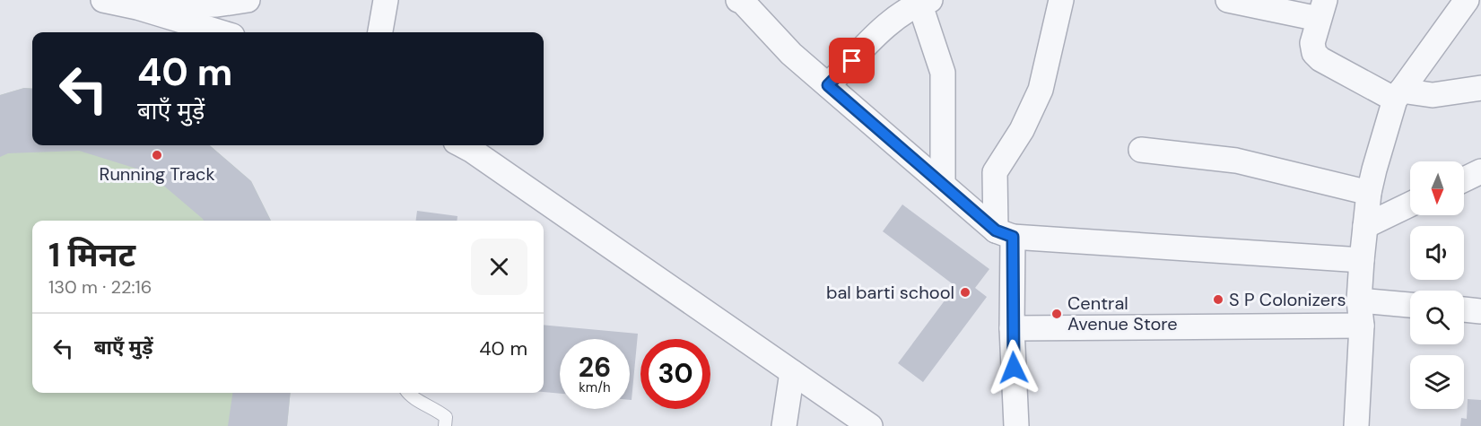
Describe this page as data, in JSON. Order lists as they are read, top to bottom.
{
  "places": [
    "Running Track",
    "bal barti school",
    "S P Colonizers",
    "Central Avenue Store"
  ],
  "north": "bottom",
  "page": {
    "turn": ["40 m", "बाएँ मुड़ें"],
    "heading": ["1 मिनट", "130 m · 22:16"],
    "list": [
      {
        "name": "बाएँ मुड़ें",
        "value": "40 m"
      }
    ],
    "speed": "26 km/h",
    "limit": "30"
  }
}
